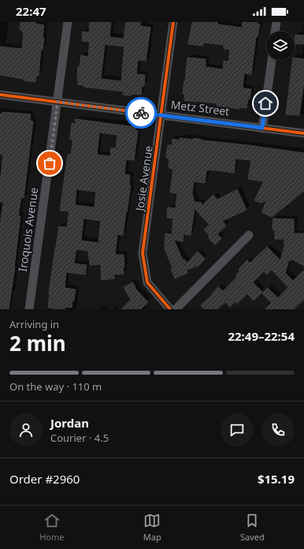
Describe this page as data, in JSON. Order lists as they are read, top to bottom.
{
  "streets": {
    "street": ["Metz Street", "Josie Avenue", "Iroquois Avenue"]
  },
  "crossings": [
    ["Metz Street", "Josie Avenue"],
    ["Metz Street", "Iroquois Avenue"]
  ],
  "page": {
    "status": "22:47",
    "heading": ["2 min", "Arriving in", "22:49–22:54"],
    "panel": [
      "Jordan",
      "Courier · 4.5",
      "Order #2960",
      "$15.19"
    ],
    "bar": "On the way · 110 m",
    "tabs": ["Home", "Map", "Saved"]
  }
}
